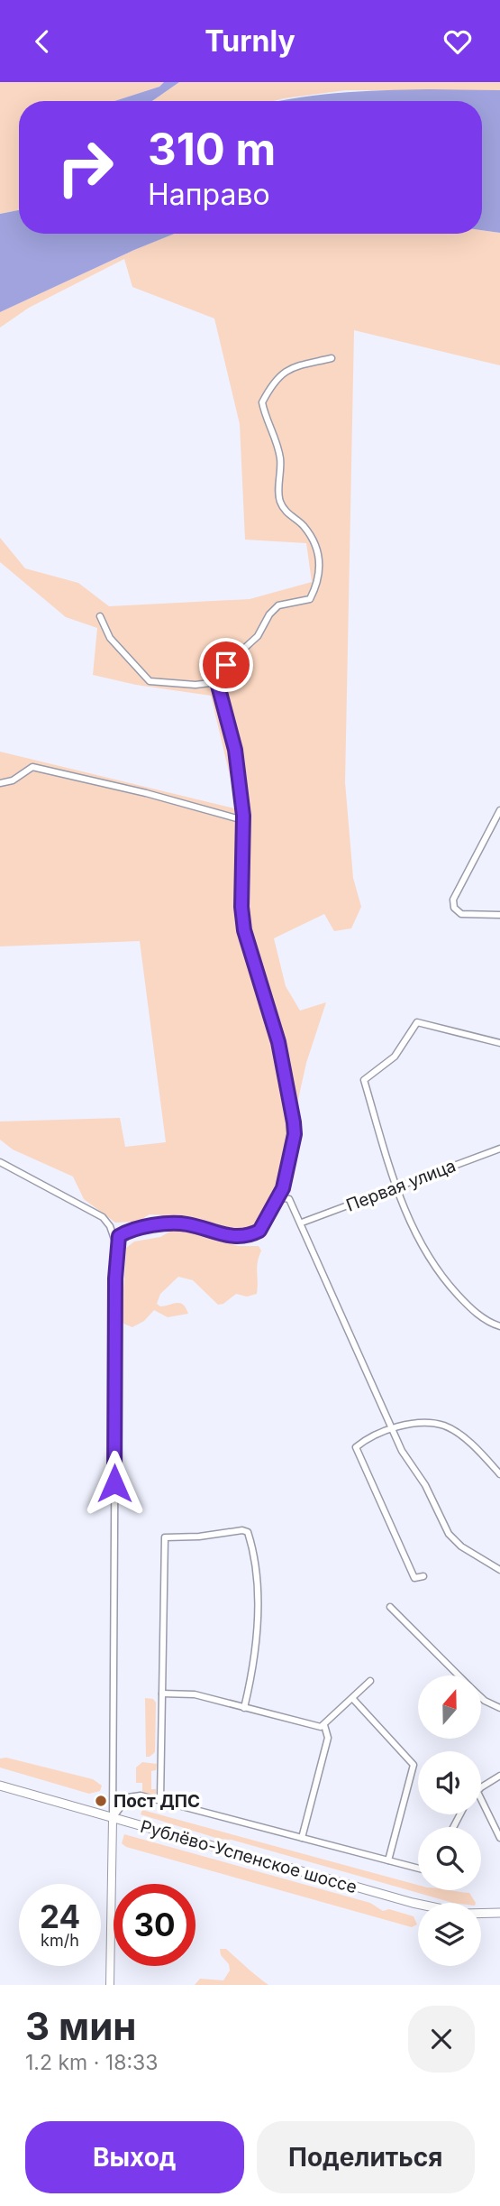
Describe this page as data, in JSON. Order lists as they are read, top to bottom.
{
  "streets": {
    "main road": ["Рублёво-Успенское шоссе"],
    "street": ["Первая улица"]
  },
  "places": ["Пост ДПС"],
  "north": "top",
  "page": {
    "header": "Turnly",
    "turn": ["310 m", "Направо"],
    "speed": "24 km/h",
    "limit": "30",
    "heading": ["3 мин", "1.2 km · 18:33"],
    "buttons": ["Выход", "Поделиться"]
  }
}
